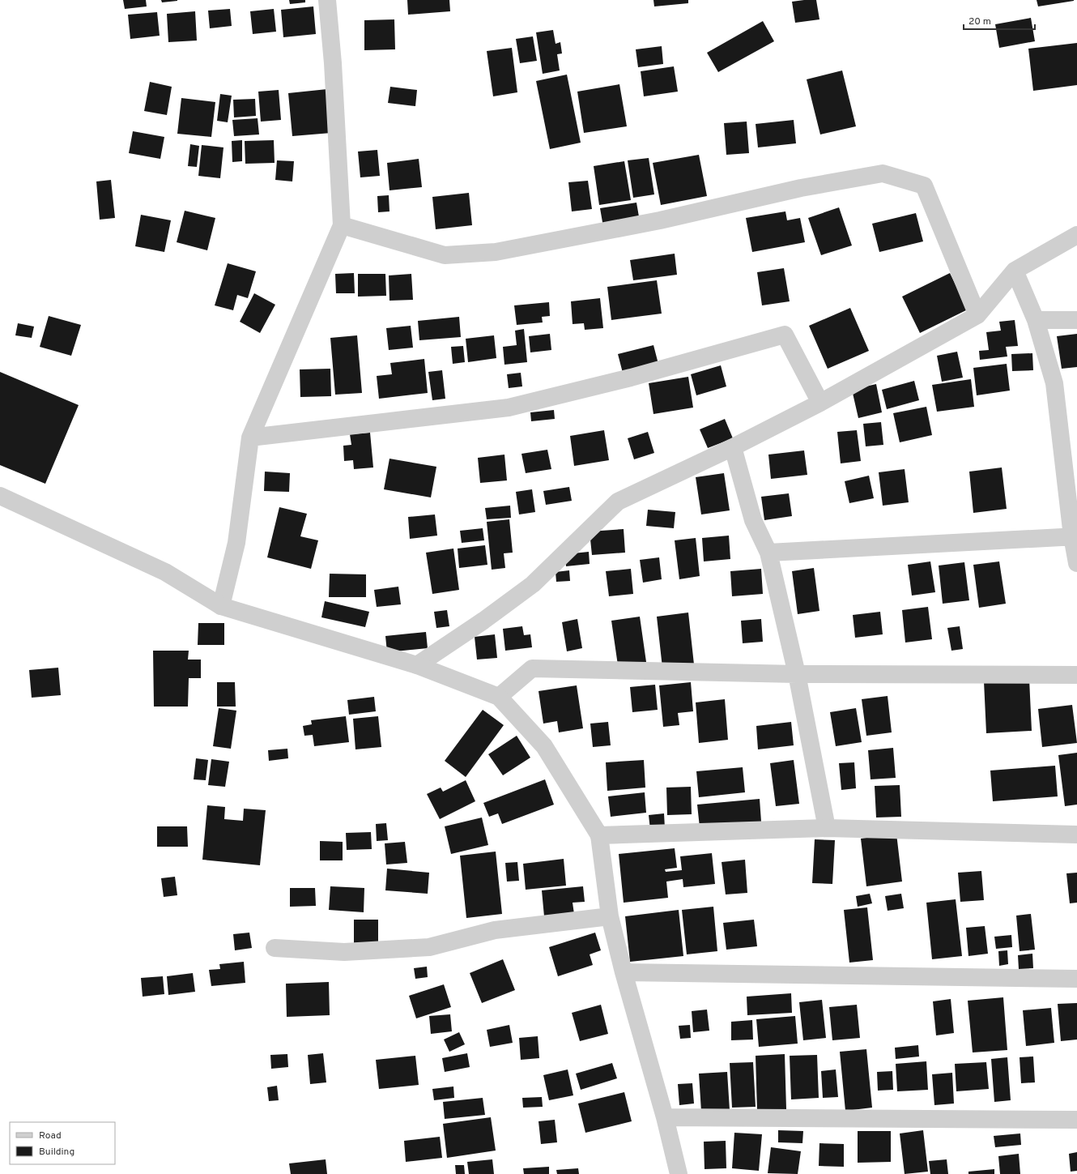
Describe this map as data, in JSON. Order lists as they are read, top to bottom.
{
  "legend": ["Road", "Building"],
  "scale_bar": "20 m"
}
